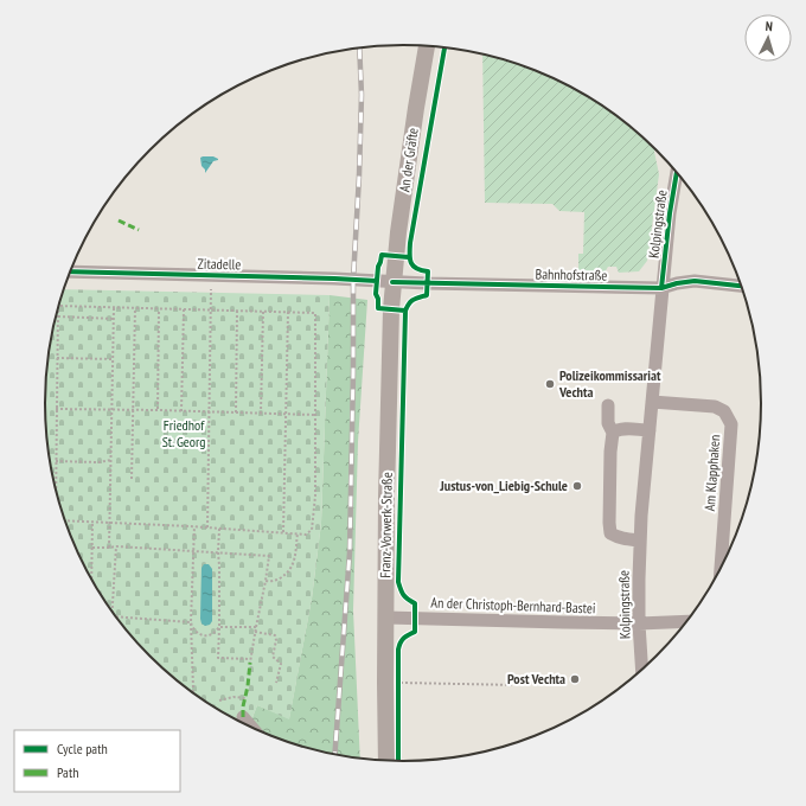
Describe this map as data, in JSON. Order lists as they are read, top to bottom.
{
  "streets": {
    "main road": ["An der Gräfte", "Franz-Vorwerk-Straße"],
    "street": [
      "Kolpingstraße",
      "Zitadelle",
      "Bahnhofstraße",
      "Am Klapphaken",
      "An der Christoph-Bernhard-Bastei"
    ]
  },
  "crossings": [
    ["An der Gräfte", "Zitadelle"],
    ["An der Gräfte", "Bahnhofstraße"],
    ["An der Gräfte", "Franz-Vorwerk-Straße"],
    ["Kolpingstraße", "Bahnhofstraße"],
    ["Kolpingstraße", "Am Klapphaken"],
    ["Kolpingstraße", "An der Christoph-Bernhard-Bastei"],
    ["Zitadelle", "Bahnhofstraße"],
    ["Zitadelle", "Franz-Vorwerk-Straße"],
    ["Bahnhofstraße", "Franz-Vorwerk-Straße"],
    ["Franz-Vorwerk-Straße", "An der Christoph-Bernhard-Bastei"]
  ],
  "parks": ["Friedhof St. Georg"],
  "places": ["Polizeikommissariat Vechta", "Justus-von_Liebig-Schule", "Post Vechta"],
  "legend": ["Cycle path", "Path"],
  "north": "top"
}
